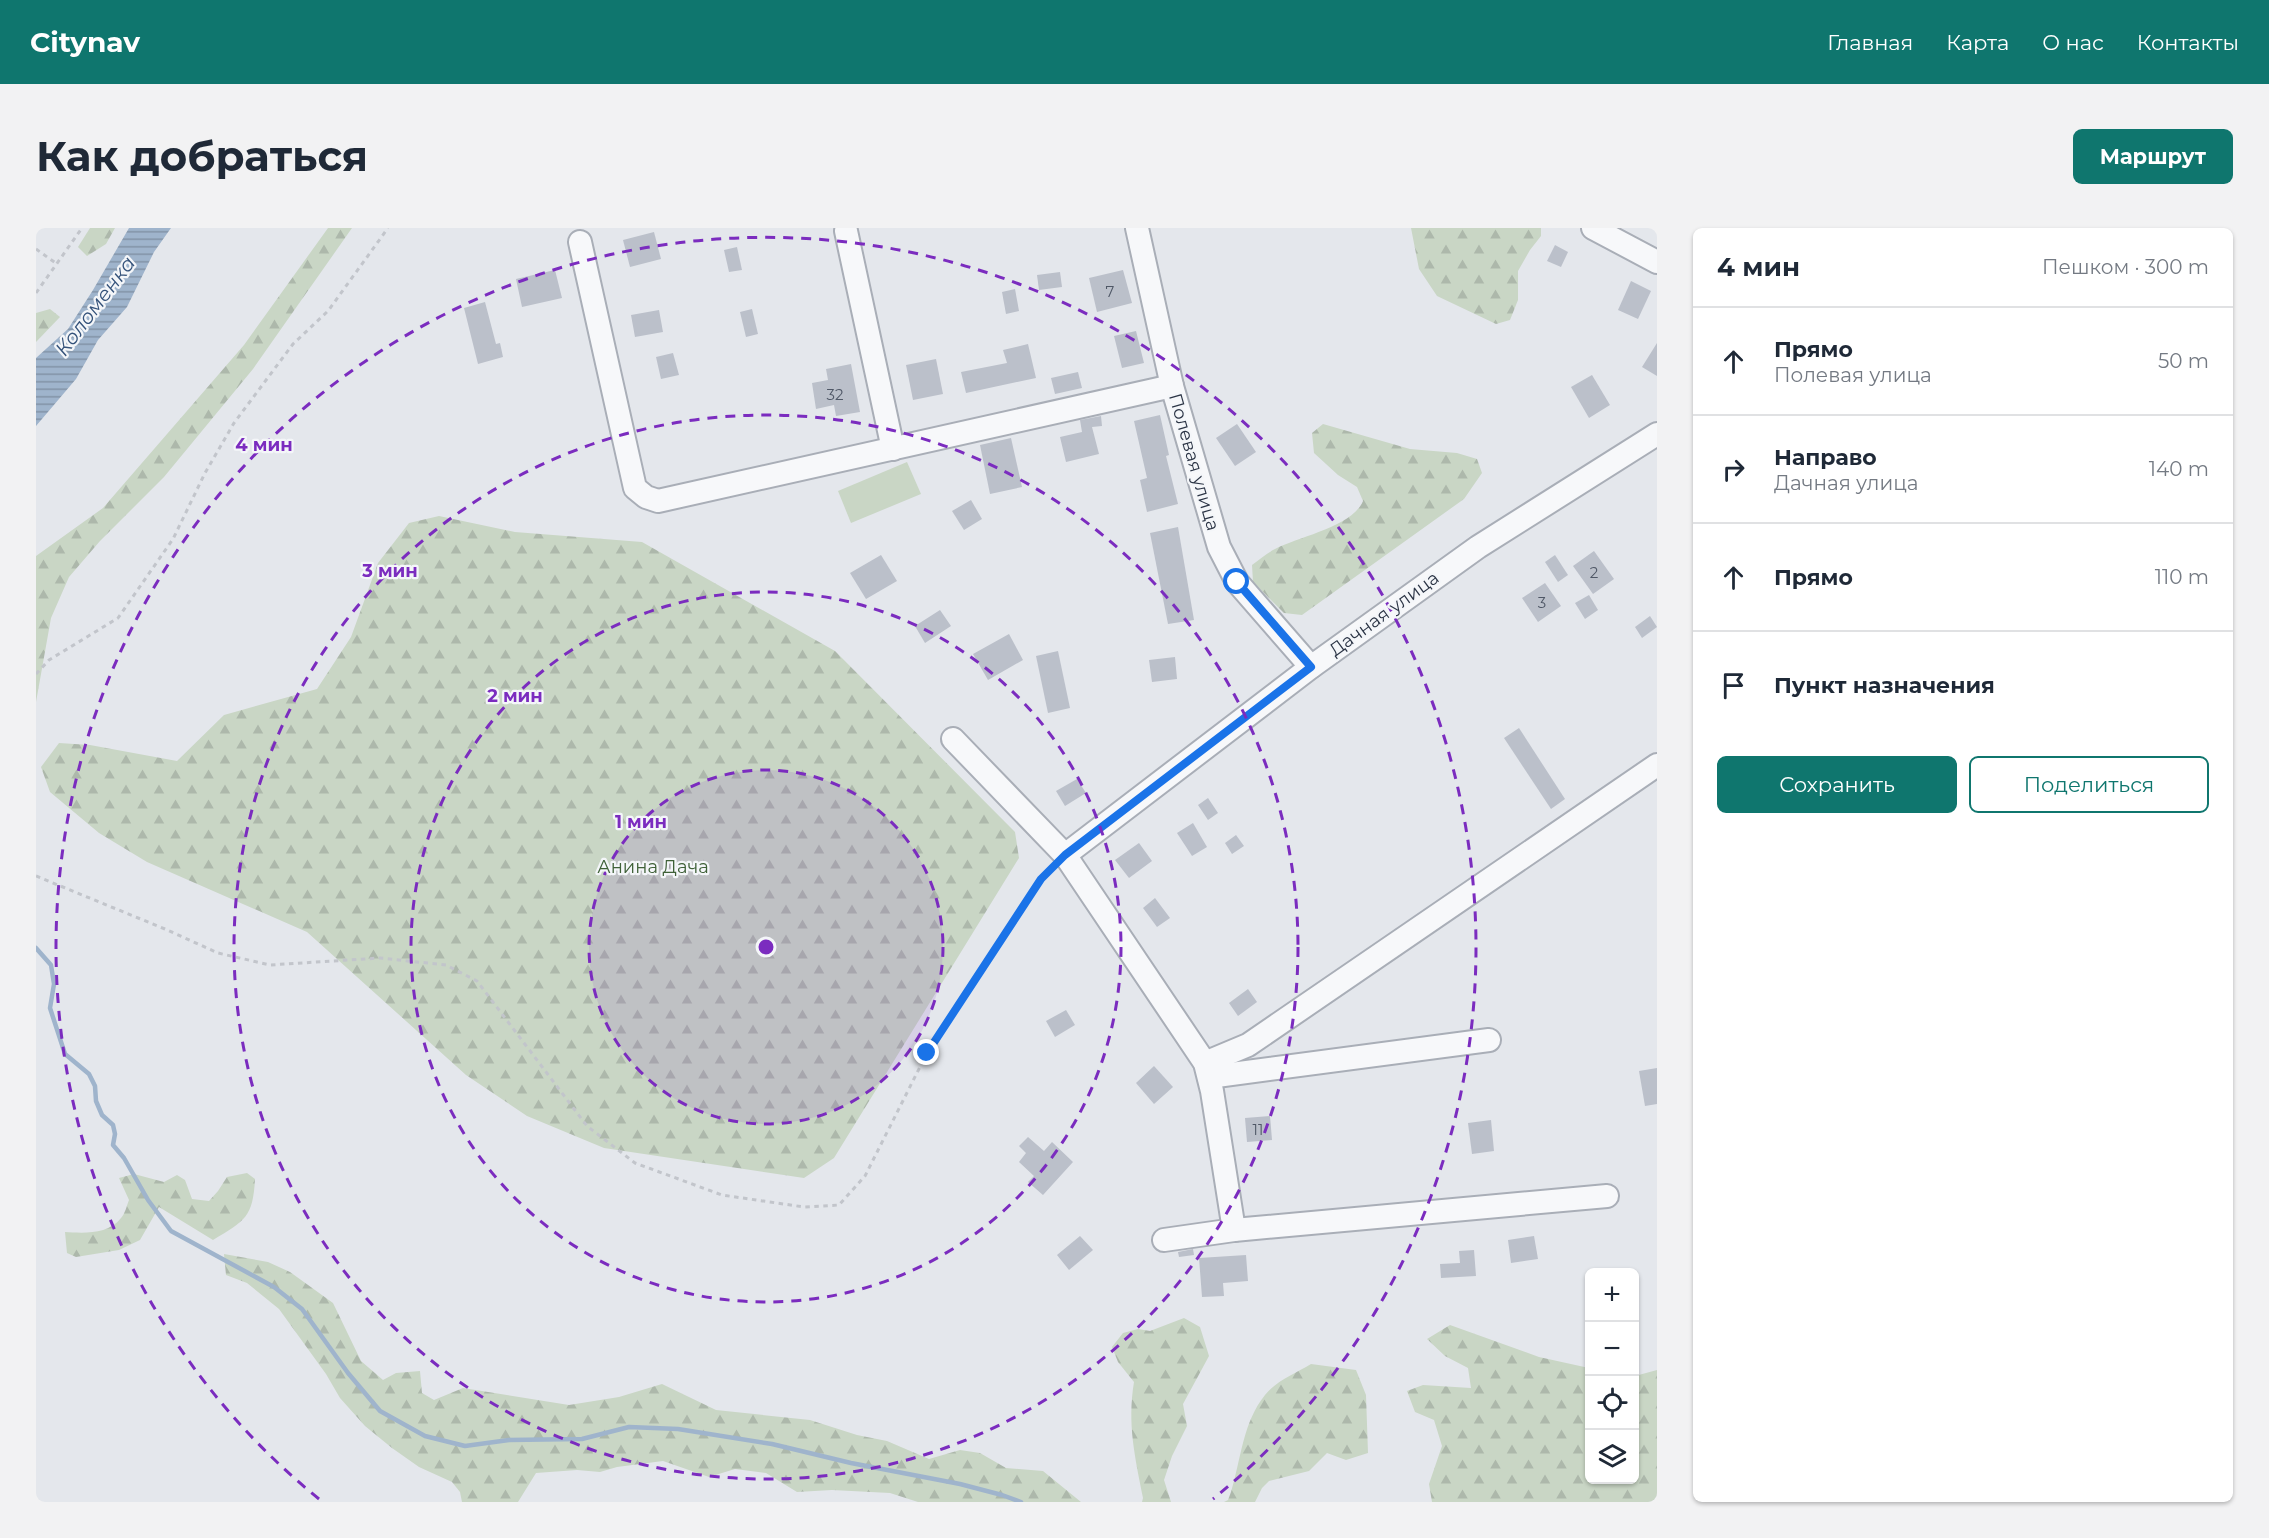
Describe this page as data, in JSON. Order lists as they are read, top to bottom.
{
  "streets": {
    "street": ["Полевая улица", "Дачная улица"]
  },
  "crossings": [
    ["Полевая улица", "Дачная улица"]
  ],
  "water": ["Коломенка"],
  "parks": ["Анина Дача"],
  "house_numbers": [
    "7",
    "32",
    "2",
    "3",
    "11"
  ],
  "page": {
    "header": "Citynav",
    "nav": [
      "Главная",
      "Карта",
      "О нас",
      "Контакты"
    ],
    "buttons": [
      "Маршрут",
      ["Сохранить", "Поделиться"]
    ],
    "title": "Как добраться",
    "heading": ["4 мин", "Пешком · 300 m"],
    "list": [
      ["Прямо", "Полевая улица", "50 m"],
      ["Направо", "Дачная улица", "140 m"],
      ["Прямо", "110 m"],
      "Пункт назначения"
    ],
    "map_buttons": ["+", "−"]
  },
  "rings": [
    "4 мин",
    "3 мин",
    "2 мин",
    "1 мин"
  ]
}
